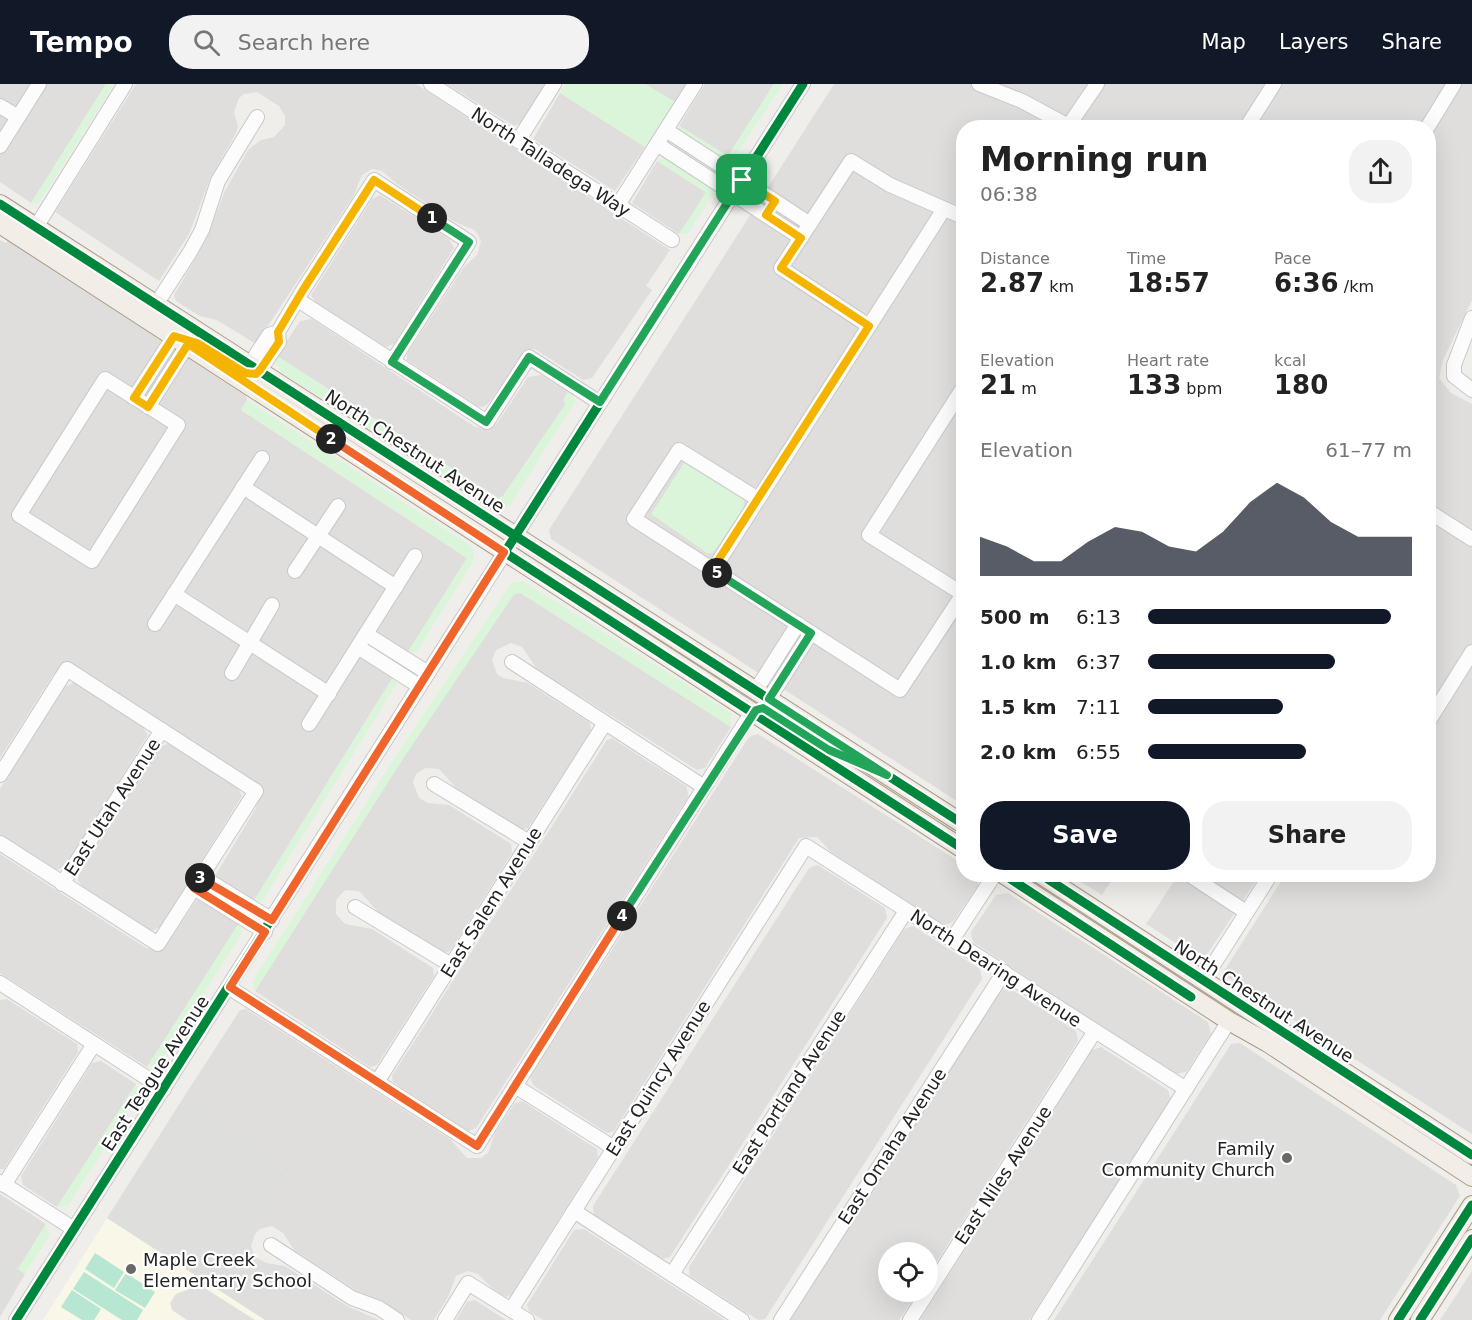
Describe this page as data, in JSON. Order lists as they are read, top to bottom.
{
  "streets": {
    "main road": ["North Chestnut Avenue"],
    "street": [
      "North Talladega Way",
      "East Utah Avenue",
      "East Salem Avenue",
      "North Dearing Avenue",
      "East Teague Avenue",
      "East Quincy Avenue",
      "East Portland Avenue",
      "East Omaha Avenue",
      "East Niles Avenue"
    ]
  },
  "crossings": [
    ["North Chestnut Avenue", "East Teague Avenue"],
    ["North Dearing Avenue", "East Quincy Avenue"],
    ["North Dearing Avenue", "East Portland Avenue"],
    ["North Dearing Avenue", "East Omaha Avenue"],
    ["North Dearing Avenue", "East Niles Avenue"]
  ],
  "places": ["Family Community Church", "Maple Creek Elementary School"],
  "page": {
    "header": "Tempo",
    "search": "Search here",
    "nav": ["Map", "Layers", "Share"],
    "heading": ["Morning run", "06:38"],
    "pins": [
      "1",
      "2",
      "5",
      "3",
      "4"
    ],
    "stats": [
      ["Distance", "2.87 km"],
      ["Time", "18:57"],
      ["Pace", "6:36 /km"],
      ["Elevation", "21 m"],
      ["Heart rate", "133 bpm"],
      ["kcal", "180"]
    ],
    "chart": ["Elevation", "61–77 m"],
    "list": [
      {
        "name": "500 m",
        "note": "6:13"
      },
      {
        "name": "1.0 km",
        "note": "6:37"
      },
      {
        "name": "1.5 km",
        "note": "7:11"
      },
      {
        "name": "2.0 km",
        "note": "6:55"
      }
    ],
    "buttons": ["Save", "Share"]
  }
}
